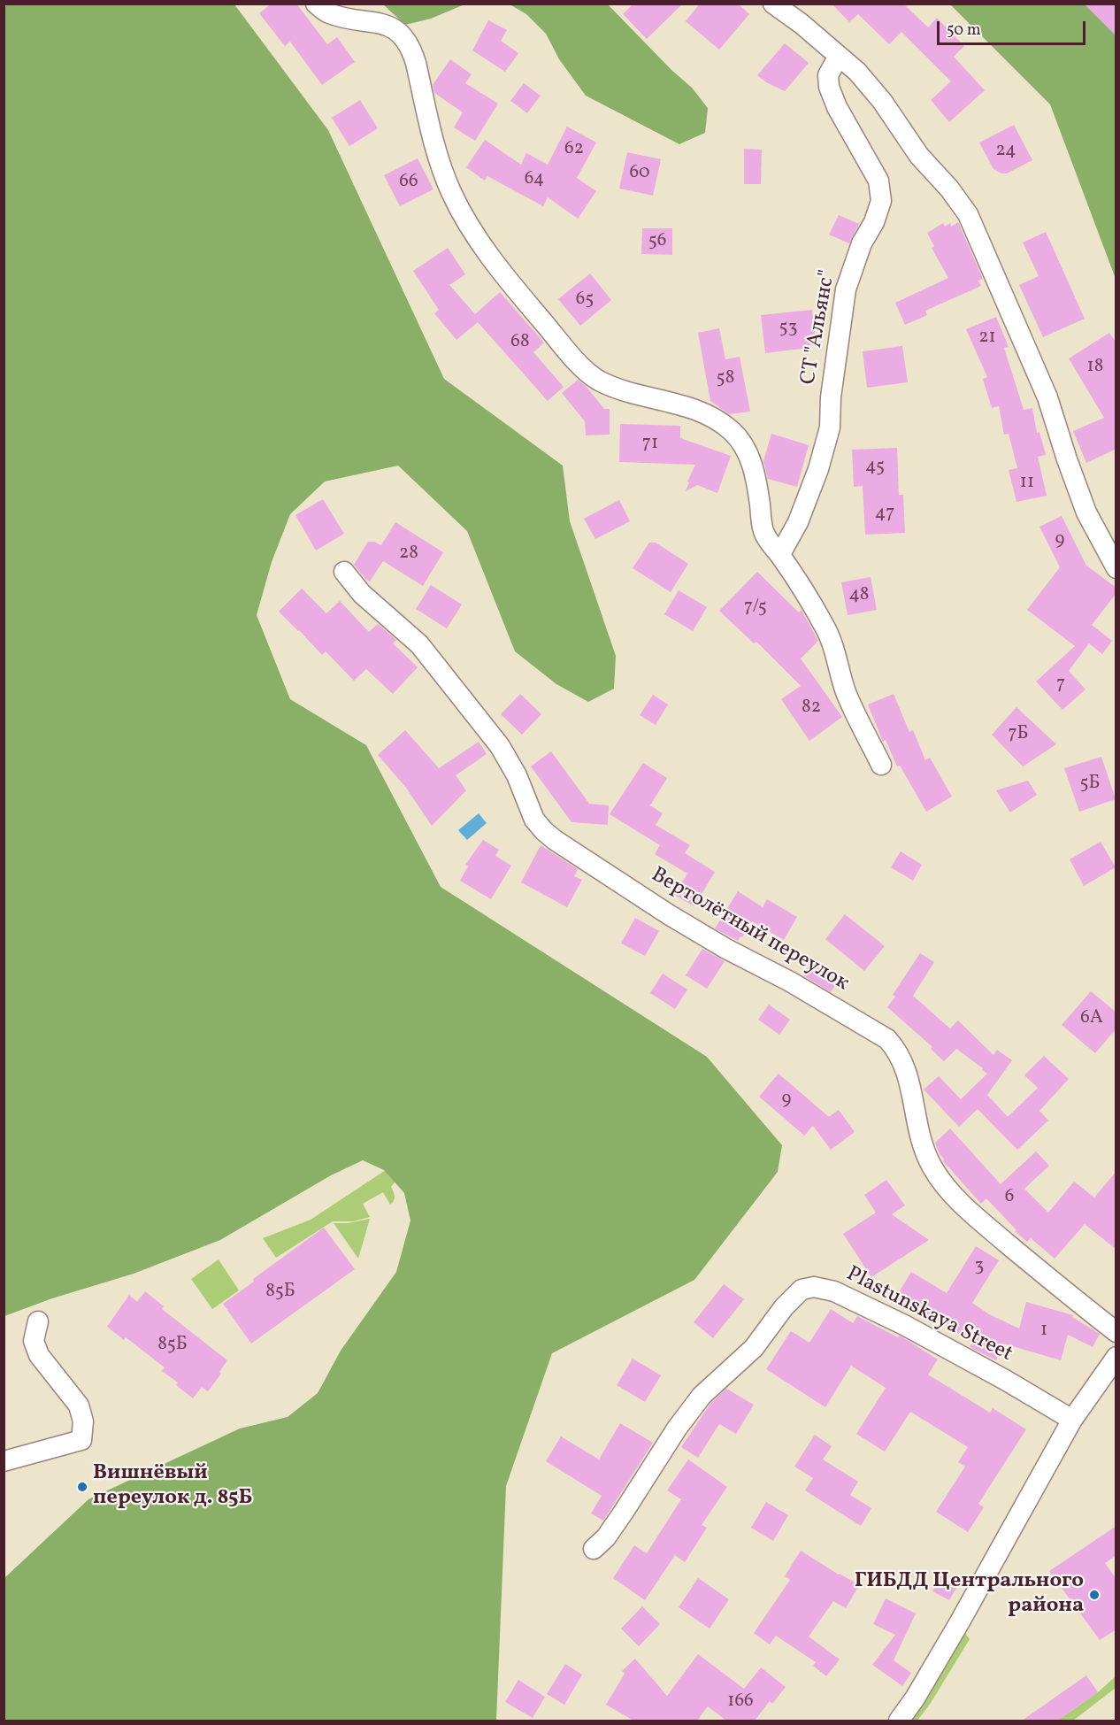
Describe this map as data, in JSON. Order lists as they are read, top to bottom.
{
  "streets": {
    "street": ["СТ \"Альянс\"", "Вертолётный переулок", "Plastunskaya Street"]
  },
  "places": ["Вишнёвый переулок д. 85Б", "ГИБДД Центрального района"],
  "house_numbers": [
    "62",
    "24",
    "60",
    "64",
    "66",
    "56",
    "65",
    "53",
    "21",
    "68",
    "18",
    "58",
    "71",
    "45",
    "11",
    "47",
    "9",
    "28",
    "48",
    "7/5",
    "7",
    "82",
    "7Б",
    "5Б",
    "6А",
    "9",
    "6",
    "3",
    "85Б",
    "1",
    "85Б",
    "166"
  ],
  "scale_bar": "50 m"
}
